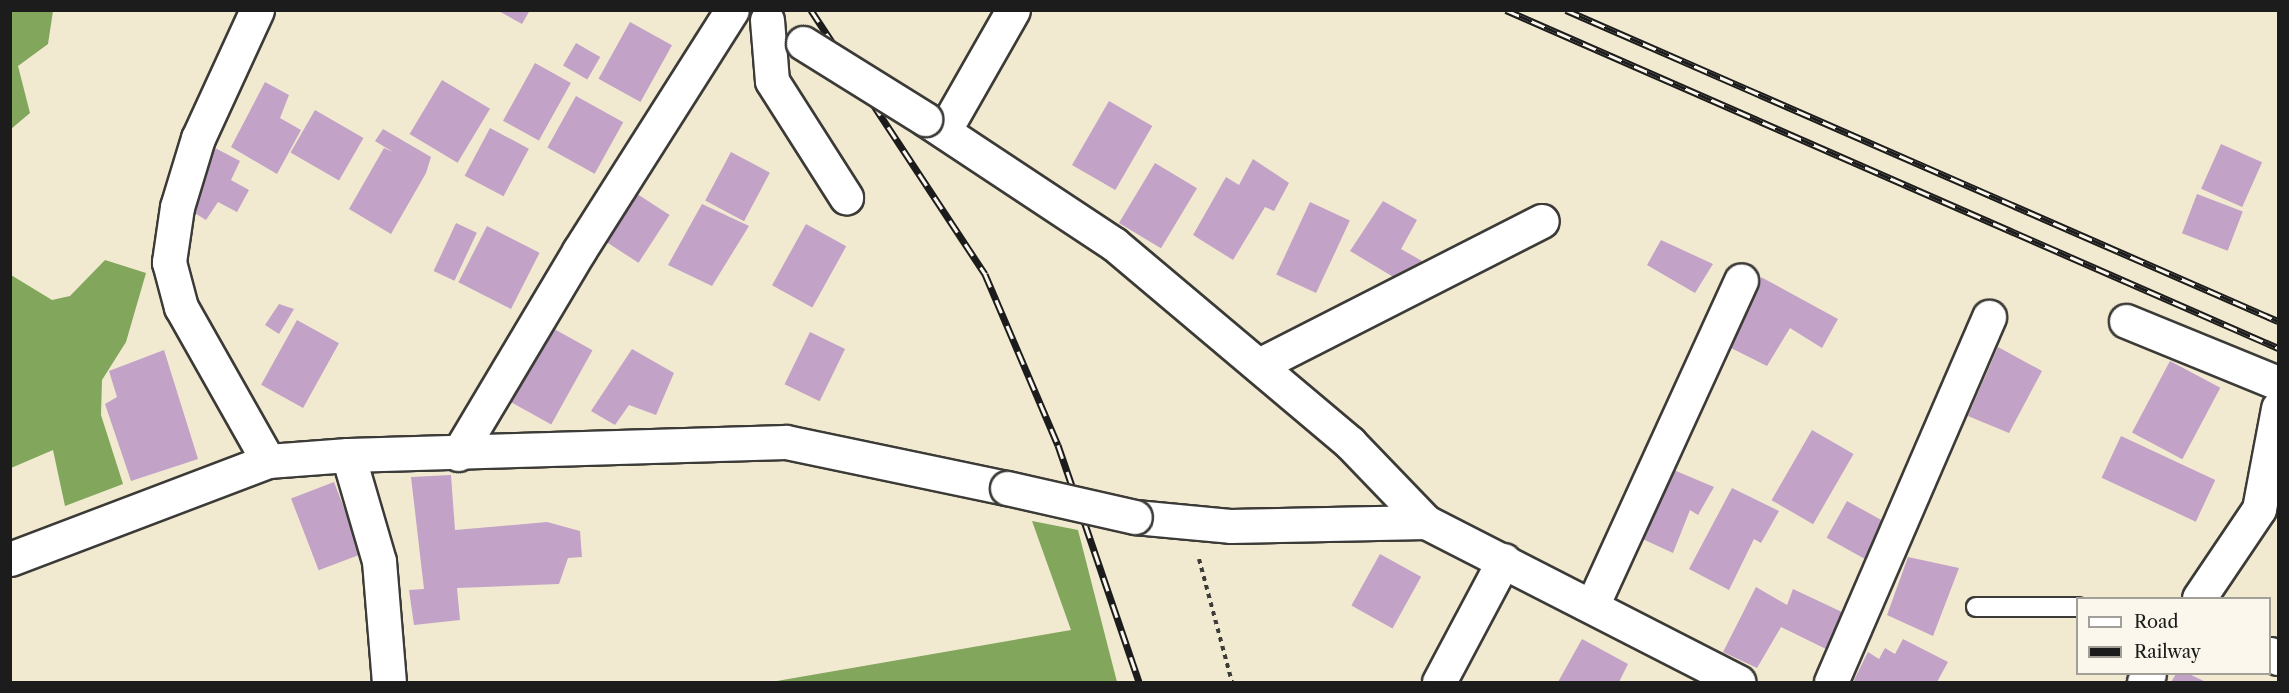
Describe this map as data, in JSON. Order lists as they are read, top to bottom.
{
  "legend": ["Road", "Railway"]
}
